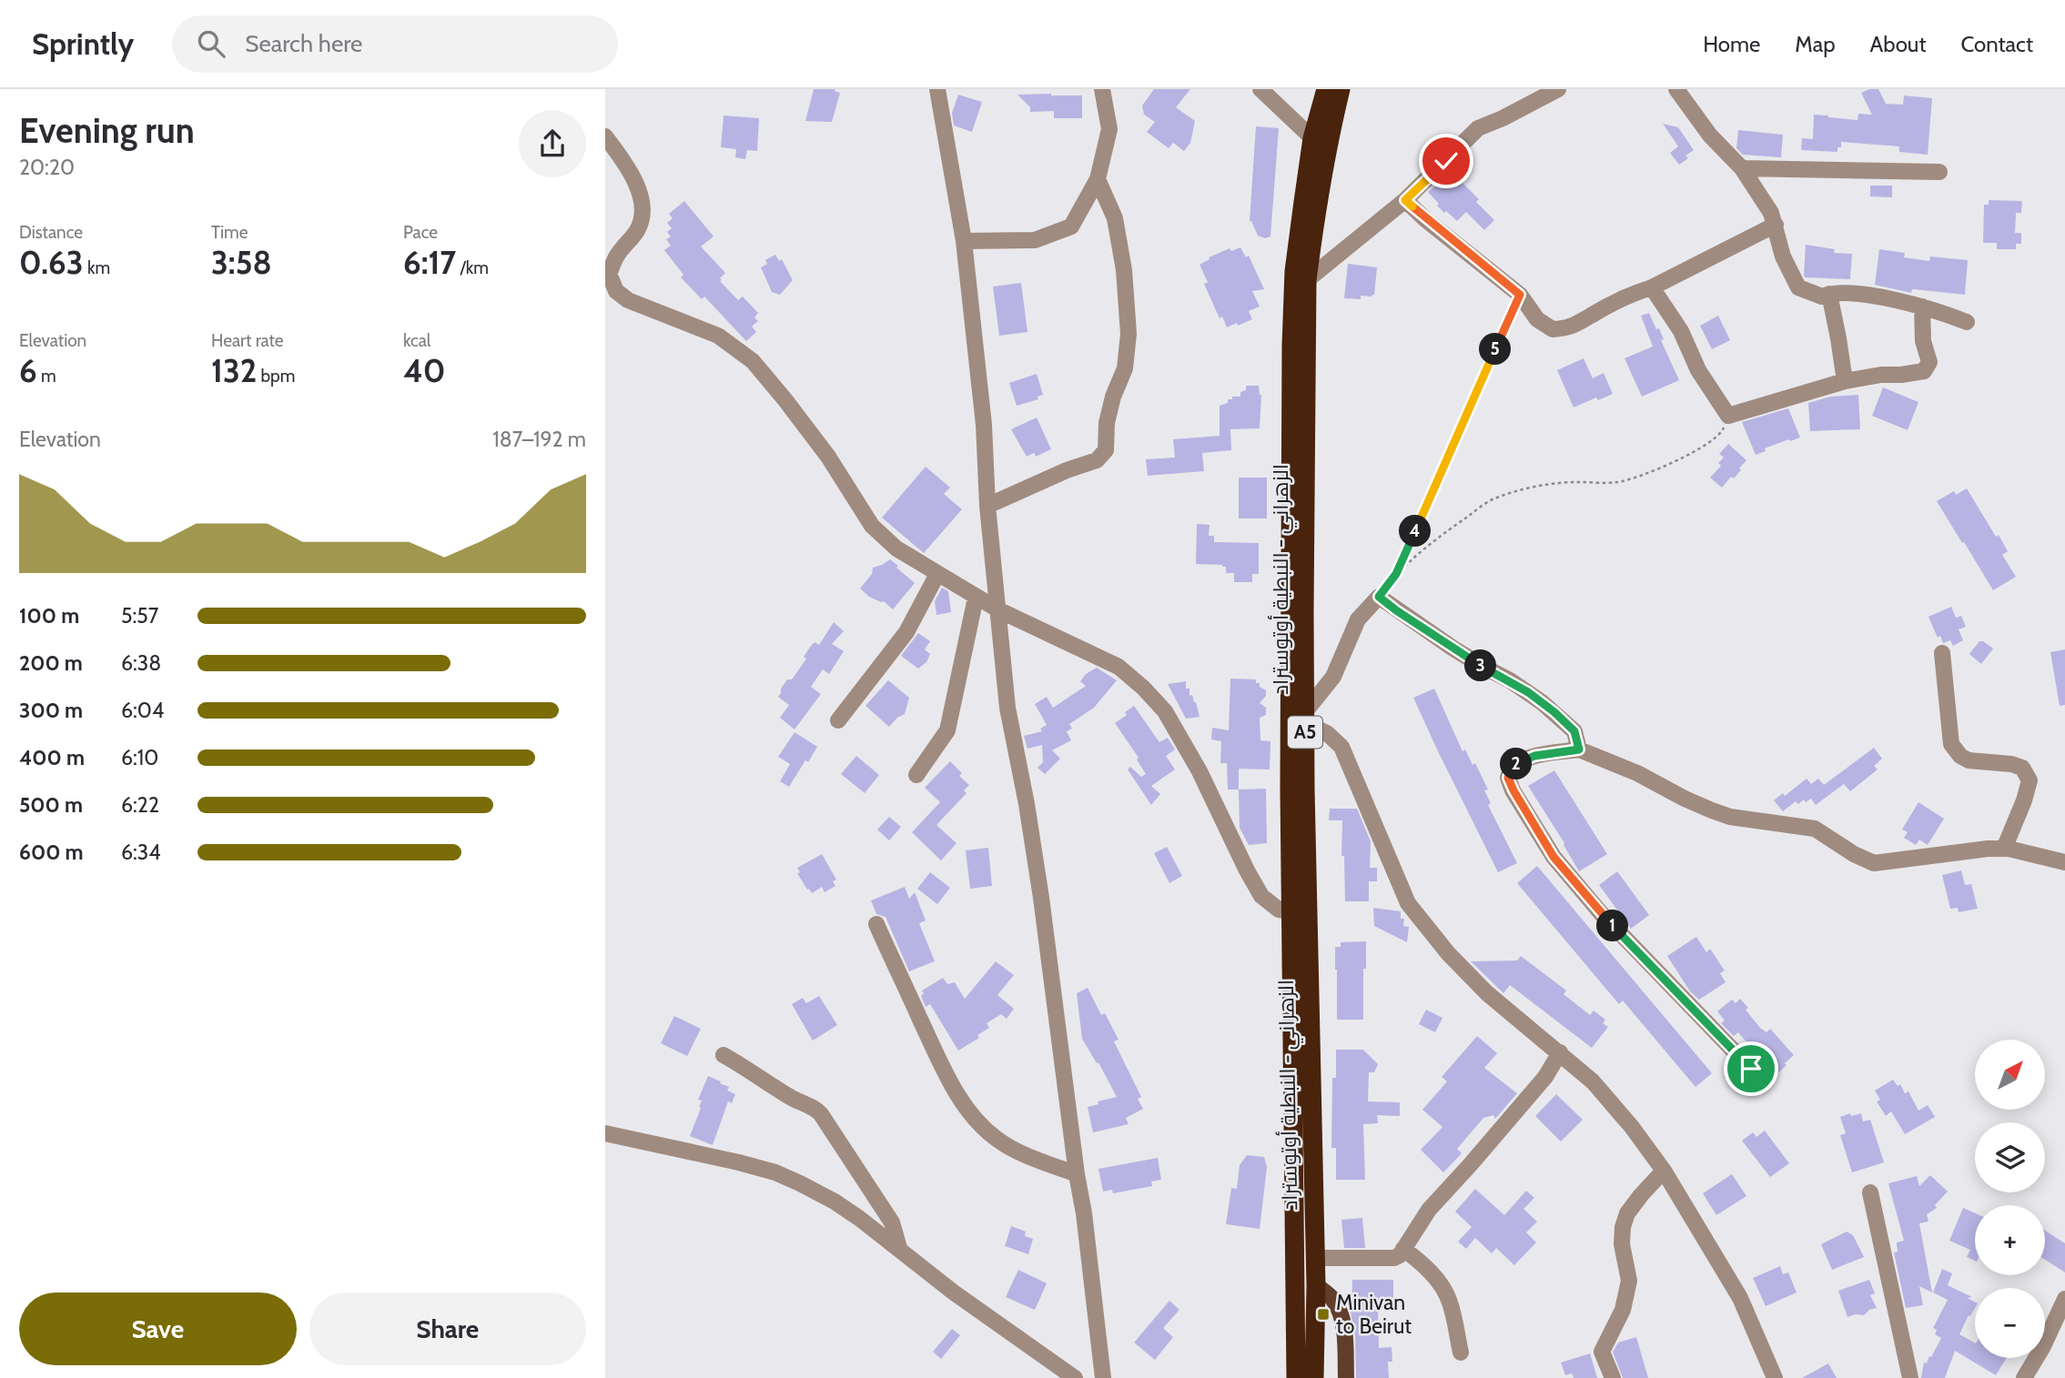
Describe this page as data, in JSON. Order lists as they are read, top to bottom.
{
  "streets": {
    "highway": ["الزهراني - النبطية أوتوستراد", "A5"]
  },
  "places": {
    "transit": ["Minivan to Beirut"]
  },
  "north": "top right",
  "page": {
    "header": "Sprintly",
    "search": "Search here",
    "nav": [
      "Home",
      "Map",
      "About",
      "Contact"
    ],
    "heading": ["Evening run", "20:20"],
    "stats": [
      ["Distance", "0.63 km"],
      ["Time", "3:58"],
      ["Pace", "6:17 /km"],
      ["Elevation", "6 m"],
      ["Heart rate", "132 bpm"],
      ["kcal", "40"]
    ],
    "pins": [
      "5",
      "4",
      "3",
      "2",
      "1"
    ],
    "chart": ["Elevation", "187–192 m"],
    "list": [
      {
        "name": "100 m",
        "note": "5:57"
      },
      {
        "name": "200 m",
        "note": "6:38"
      },
      {
        "name": "300 m",
        "note": "6:04"
      },
      {
        "name": "400 m",
        "note": "6:10"
      },
      {
        "name": "500 m",
        "note": "6:22"
      },
      {
        "name": "600 m",
        "note": "6:34"
      }
    ],
    "map_buttons": ["+", "−"],
    "buttons": ["Save", "Share"]
  }
}
